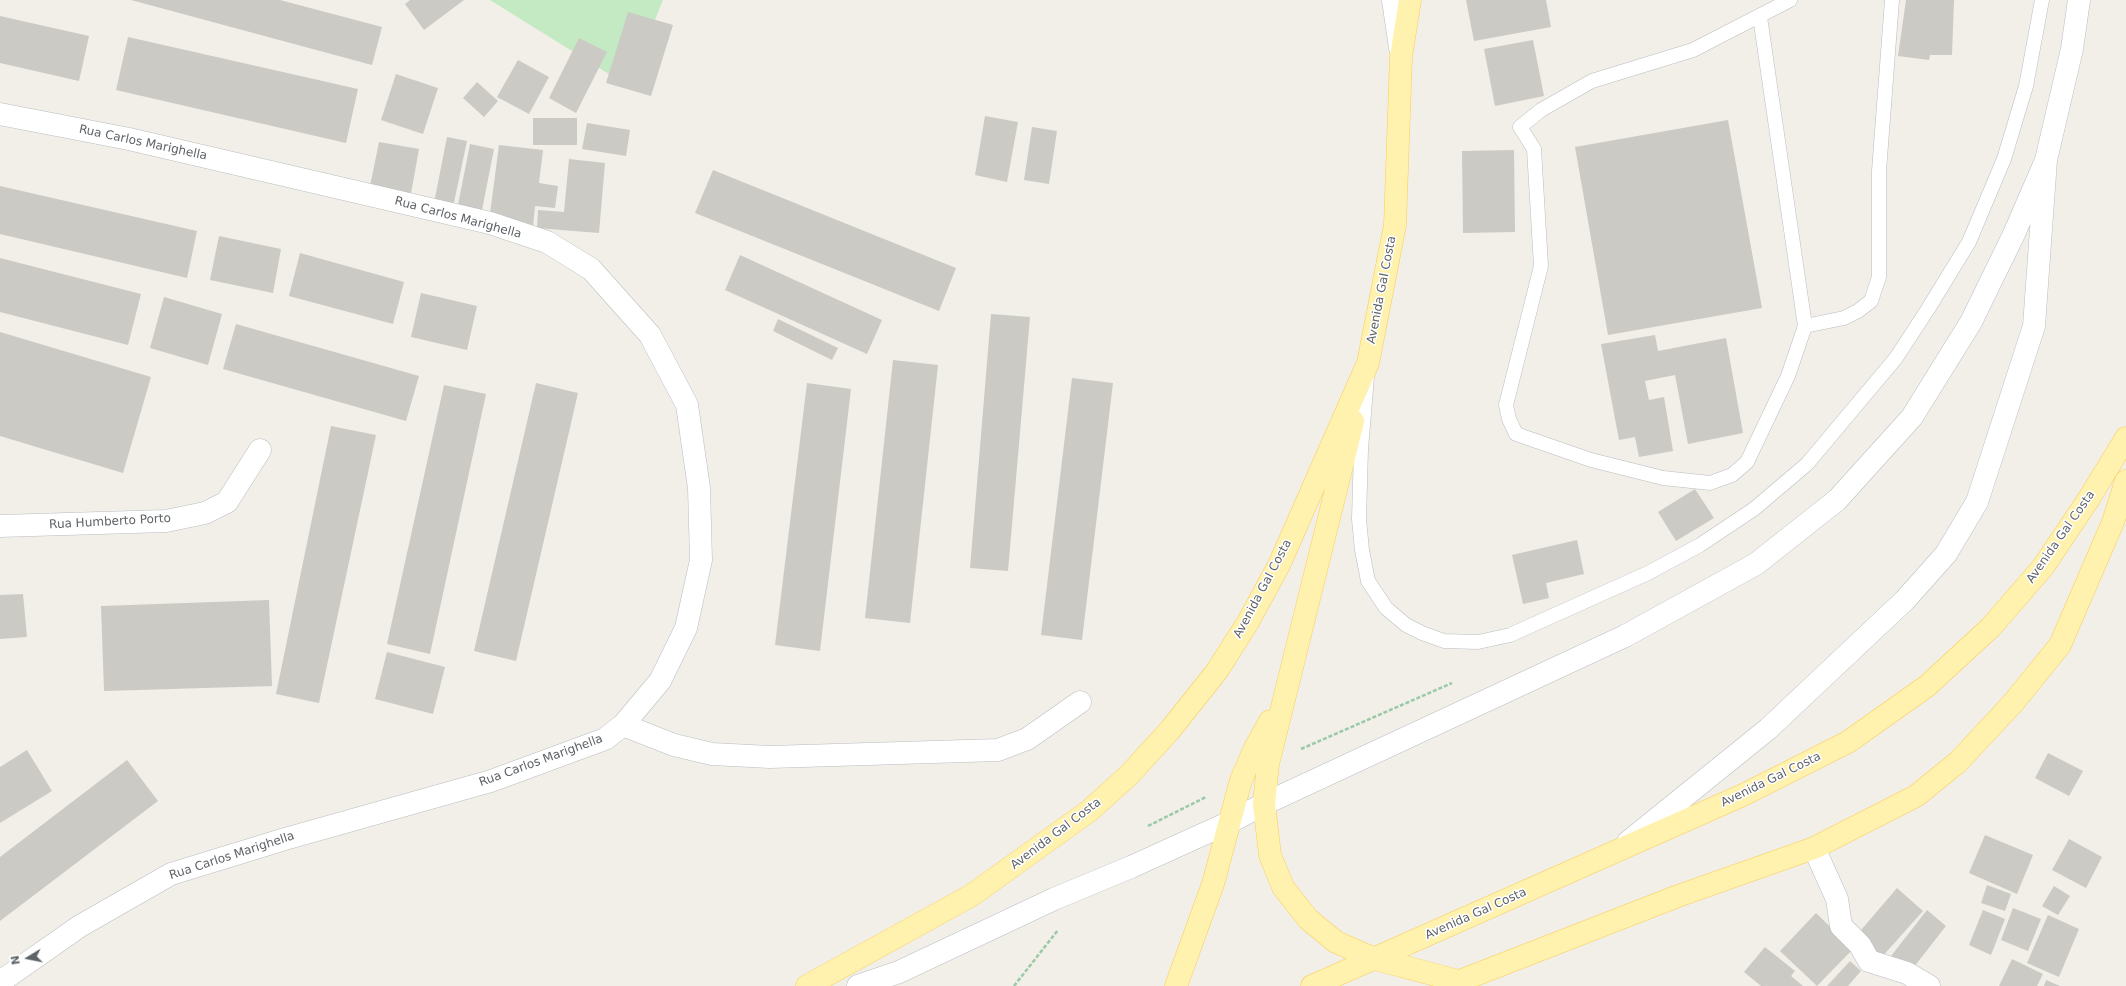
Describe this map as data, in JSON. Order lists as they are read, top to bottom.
{
  "streets": {
    "main road": ["Avenida Gal Costa"],
    "street": ["Rua Carlos Marighella", "Rua Humberto Porto"]
  },
  "north": "left"
}
